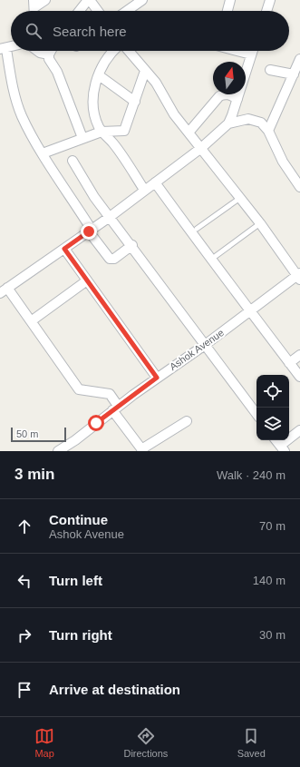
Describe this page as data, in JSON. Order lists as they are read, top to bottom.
{
  "streets": {
    "street": ["Ashok Avenue"]
  },
  "scale_bar": "50 m",
  "north": "top",
  "page": {
    "search": "Search here",
    "scale": "50 m",
    "heading": ["3 min", "Walk · 240 m"],
    "list": [
      ["Continue", "Ashok Avenue", "70 m"],
      ["Turn left", "140 m"],
      ["Turn right", "30 m"],
      "Arrive at destination"
    ],
    "nav": ["Map", "Directions", "Saved"]
  }
}
